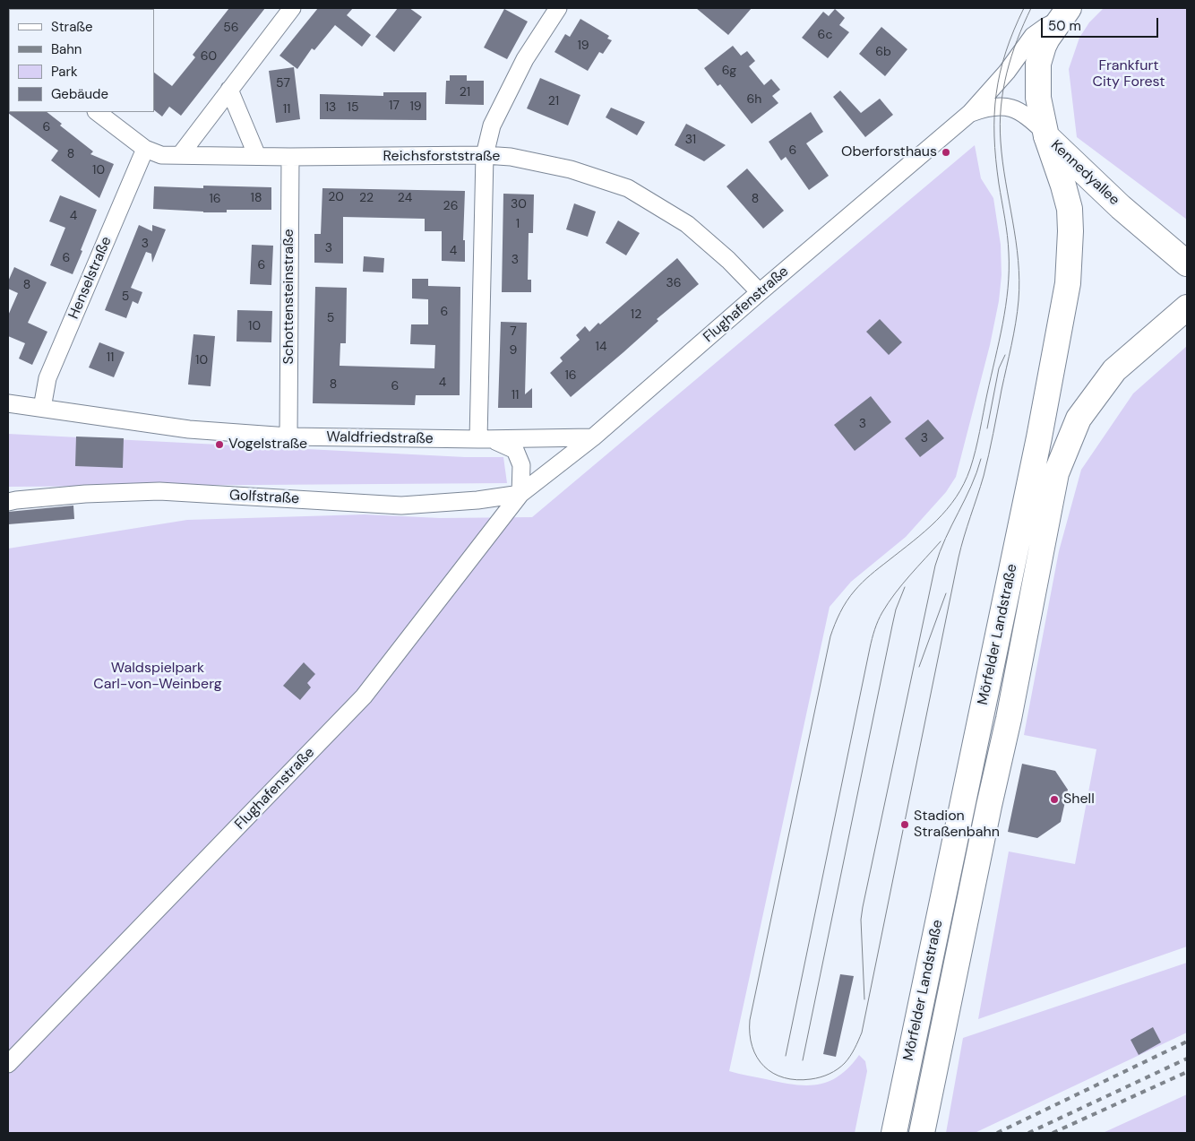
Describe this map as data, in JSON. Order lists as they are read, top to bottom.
{
  "streets": {
    "main road": ["Kennedyallee", "Mörfelder Landstraße"],
    "street": [
      "Reichsforststraße",
      "Henselstraße",
      "Schottensteinstraße",
      "Flughafenstraße",
      "Waldfriedstraße",
      "Golfstraße"
    ]
  },
  "crossings": [
    ["Reichsforststraße", "Henselstraße"],
    ["Reichsforststraße", "Schottensteinstraße"],
    ["Reichsforststraße", "Flughafenstraße"],
    ["Kennedyallee", "Flughafenstraße"],
    ["Kennedyallee", "Mörfelder Landstraße"],
    ["Henselstraße", "Waldfriedstraße"],
    ["Schottensteinstraße", "Waldfriedstraße"],
    ["Flughafenstraße", "Waldfriedstraße"],
    ["Flughafenstraße", "Golfstraße"],
    ["Flughafenstraße", "Mörfelder Landstraße"]
  ],
  "parks": ["Frankfurt City Forest", "Waldspielpark Carl-von-Weinberg"],
  "places": [
    "Oberforsthaus",
    "Vogelstraße",
    "Shell",
    "Stadion Straßenbahn"
  ],
  "house_numbers": [
    "56",
    "6c",
    "19",
    "6b",
    "60",
    "6g",
    "57",
    "21",
    "6h",
    "21",
    "17",
    "19",
    "13",
    "15",
    "11",
    "6",
    "31",
    "6",
    "8",
    "10",
    "20",
    "18",
    "22",
    "24",
    "16",
    "8",
    "30",
    "26",
    "4",
    "1",
    "3",
    "3",
    "4",
    "6",
    "3",
    "6",
    "36",
    "8",
    "5",
    "6",
    "12",
    "5",
    "10",
    "7",
    "14",
    "9",
    "11",
    "10",
    "16",
    "4",
    "8",
    "6",
    "11",
    "3",
    "3"
  ],
  "legend": [
    "Straße",
    "Bahn",
    "Park",
    "Gebäude"
  ],
  "scale_bar": "50 m"
}
